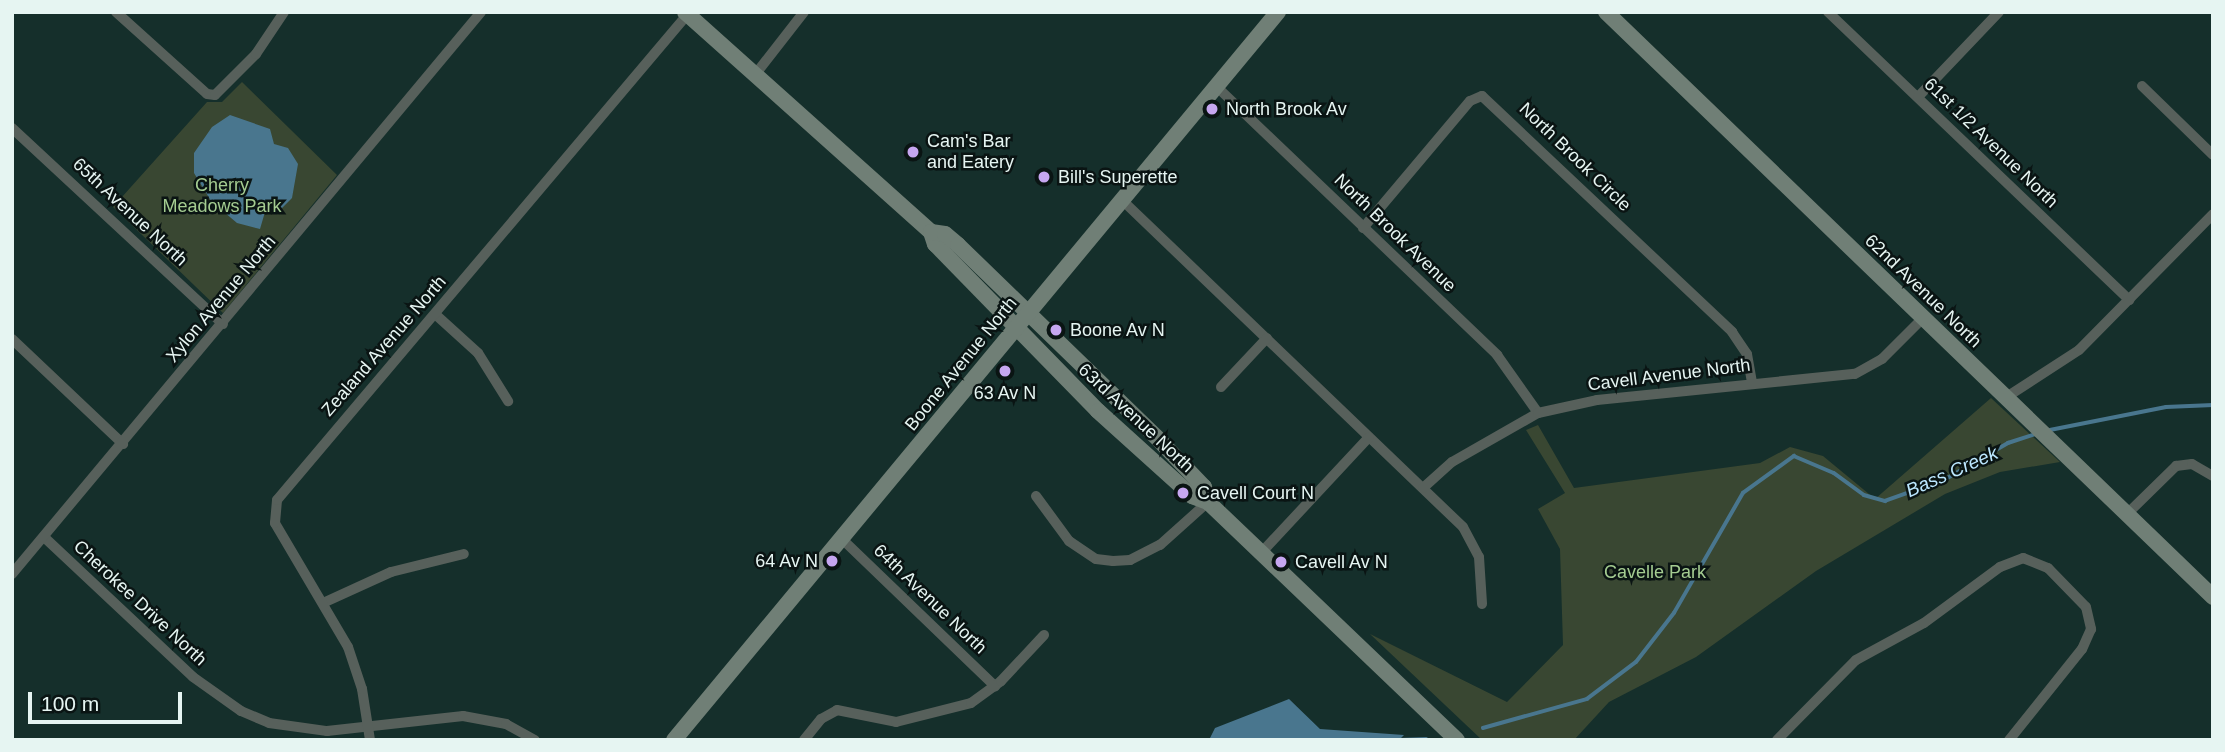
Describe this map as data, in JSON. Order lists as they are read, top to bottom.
{
  "streets": {
    "street": [
      "61st 1/2 Avenue North",
      "North Brook Circle",
      "65th Avenue North",
      "North Brook Avenue",
      "62nd Avenue North",
      "Xylon Avenue North",
      "Zealand Avenue North",
      "Boone Avenue North",
      "Cavell Avenue North",
      "63rd Avenue North",
      "64th Avenue North",
      "Cherokee Drive North"
    ]
  },
  "crossings": [
    ["North Brook Circle", "North Brook Avenue"],
    ["North Brook Circle", "Cavell Avenue North"],
    ["65th Avenue North", "Xylon Avenue North"],
    ["North Brook Avenue", "Boone Avenue North"],
    ["North Brook Avenue", "Cavell Avenue North"],
    ["62nd Avenue North", "Cavell Avenue North"],
    ["Xylon Avenue North", "Cherokee Drive North"],
    ["Zealand Avenue North", "63rd Avenue North"],
    ["Zealand Avenue North", "Cherokee Drive North"],
    ["Boone Avenue North", "63rd Avenue North"],
    ["Boone Avenue North", "64th Avenue North"]
  ],
  "water": ["Bass Creek"],
  "parks": ["Cherry Meadows Park", "Cavelle Park"],
  "places": [
    "North Brook Av",
    "Cam's Bar and Eatery",
    "Bill's Superette",
    "Boone Av N",
    "63 Av N",
    "Cavell Court N",
    "64 Av N",
    "Cavell Av N"
  ],
  "scale_bar": "100 m"
}
